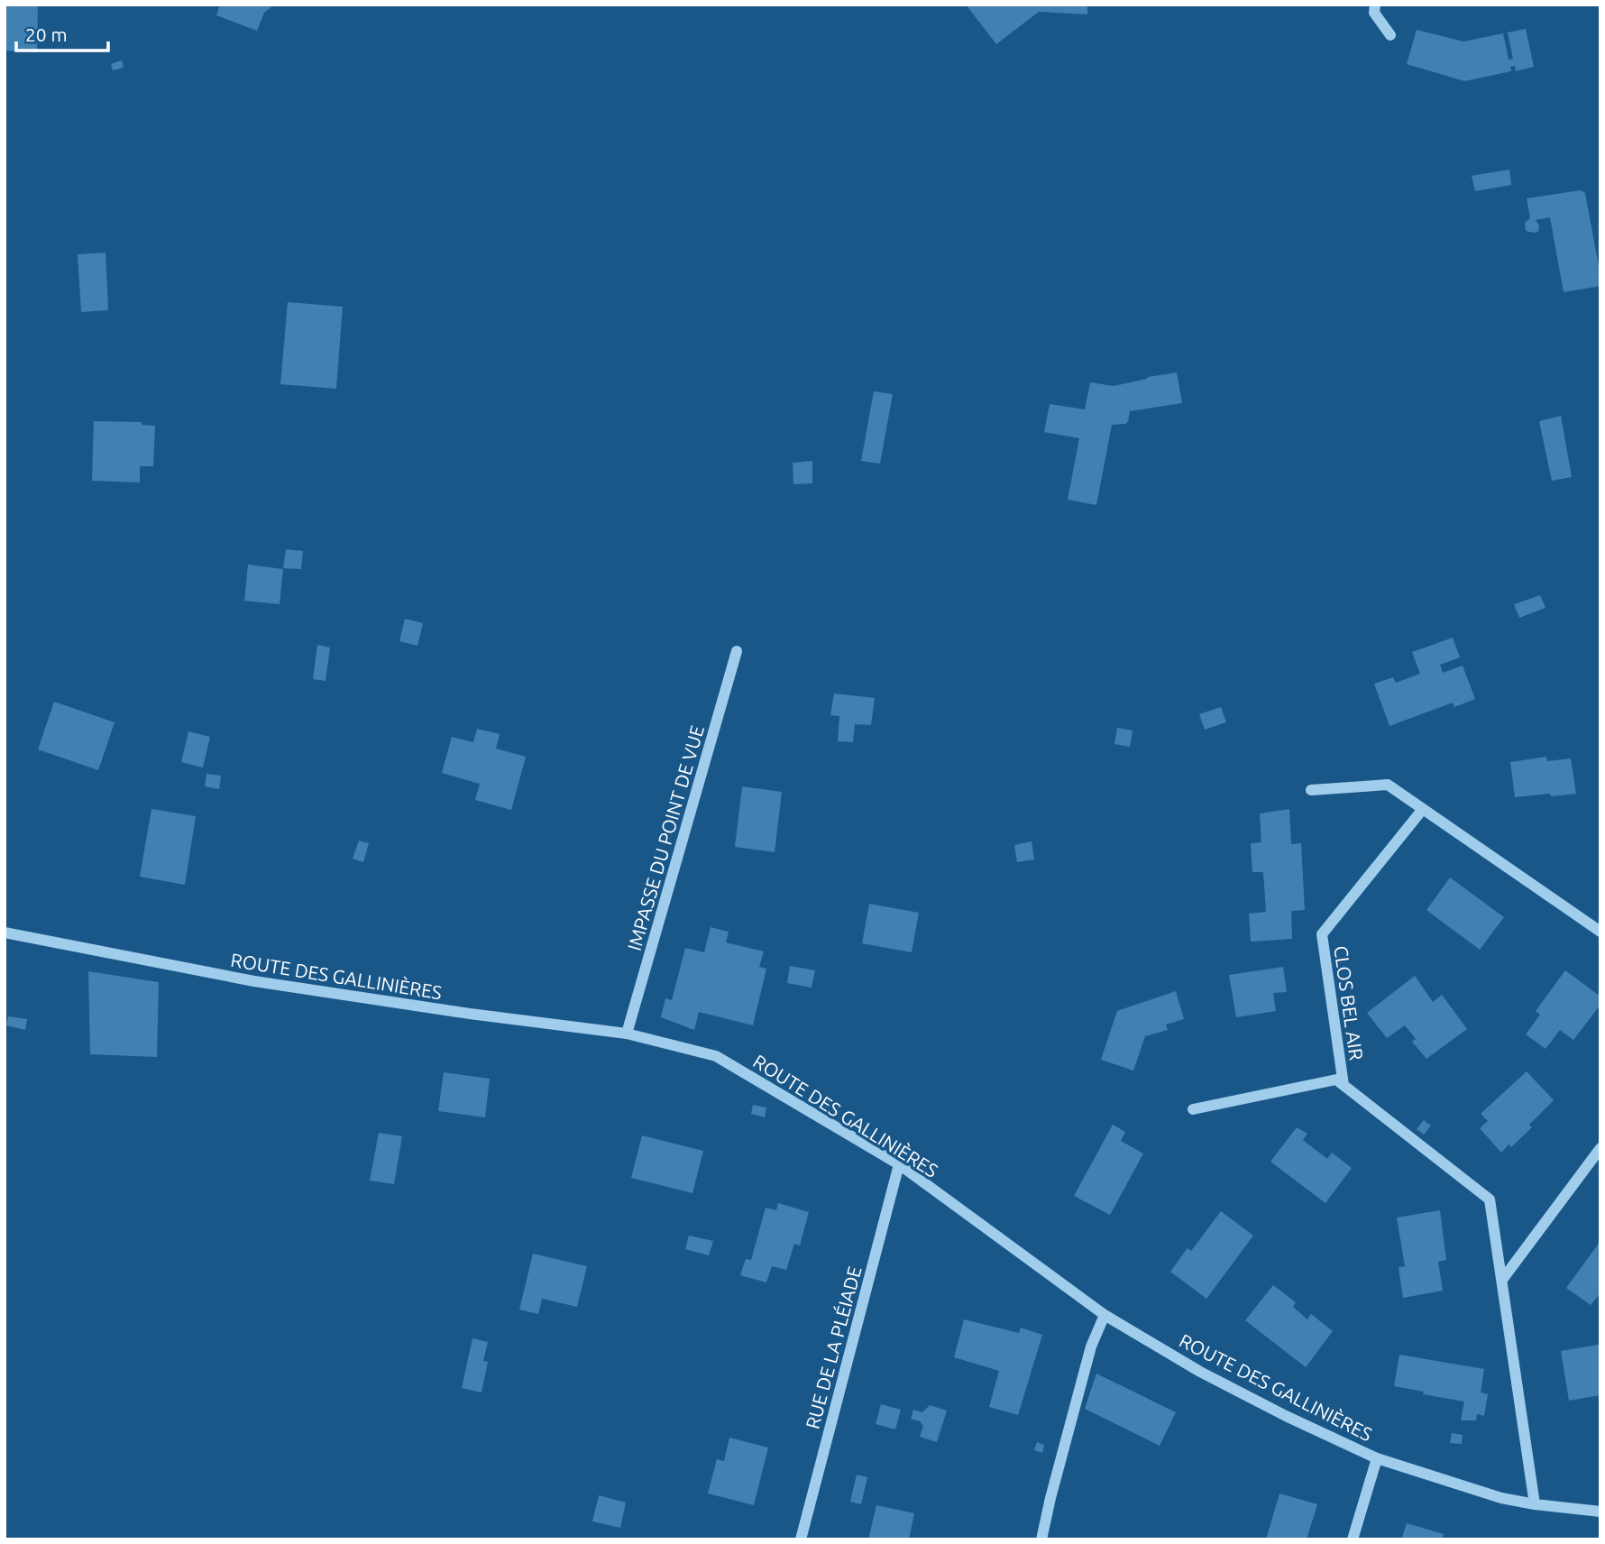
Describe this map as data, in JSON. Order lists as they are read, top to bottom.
{
  "streets": {
    "street": [
      "IMPASSE DU POINT DE VUE",
      "ROUTE DES GALLINIÈRES",
      "CLOS BEL AIR",
      "RUE DE LA PLÉIADE"
    ]
  },
  "crossings": [
    ["IMPASSE DU POINT DE VUE", "ROUTE DES GALLINIÈRES"],
    ["ROUTE DES GALLINIÈRES", "CLOS BEL AIR"],
    ["ROUTE DES GALLINIÈRES", "RUE DE LA PLÉIADE"]
  ],
  "scale_bar": "20 m"
}
